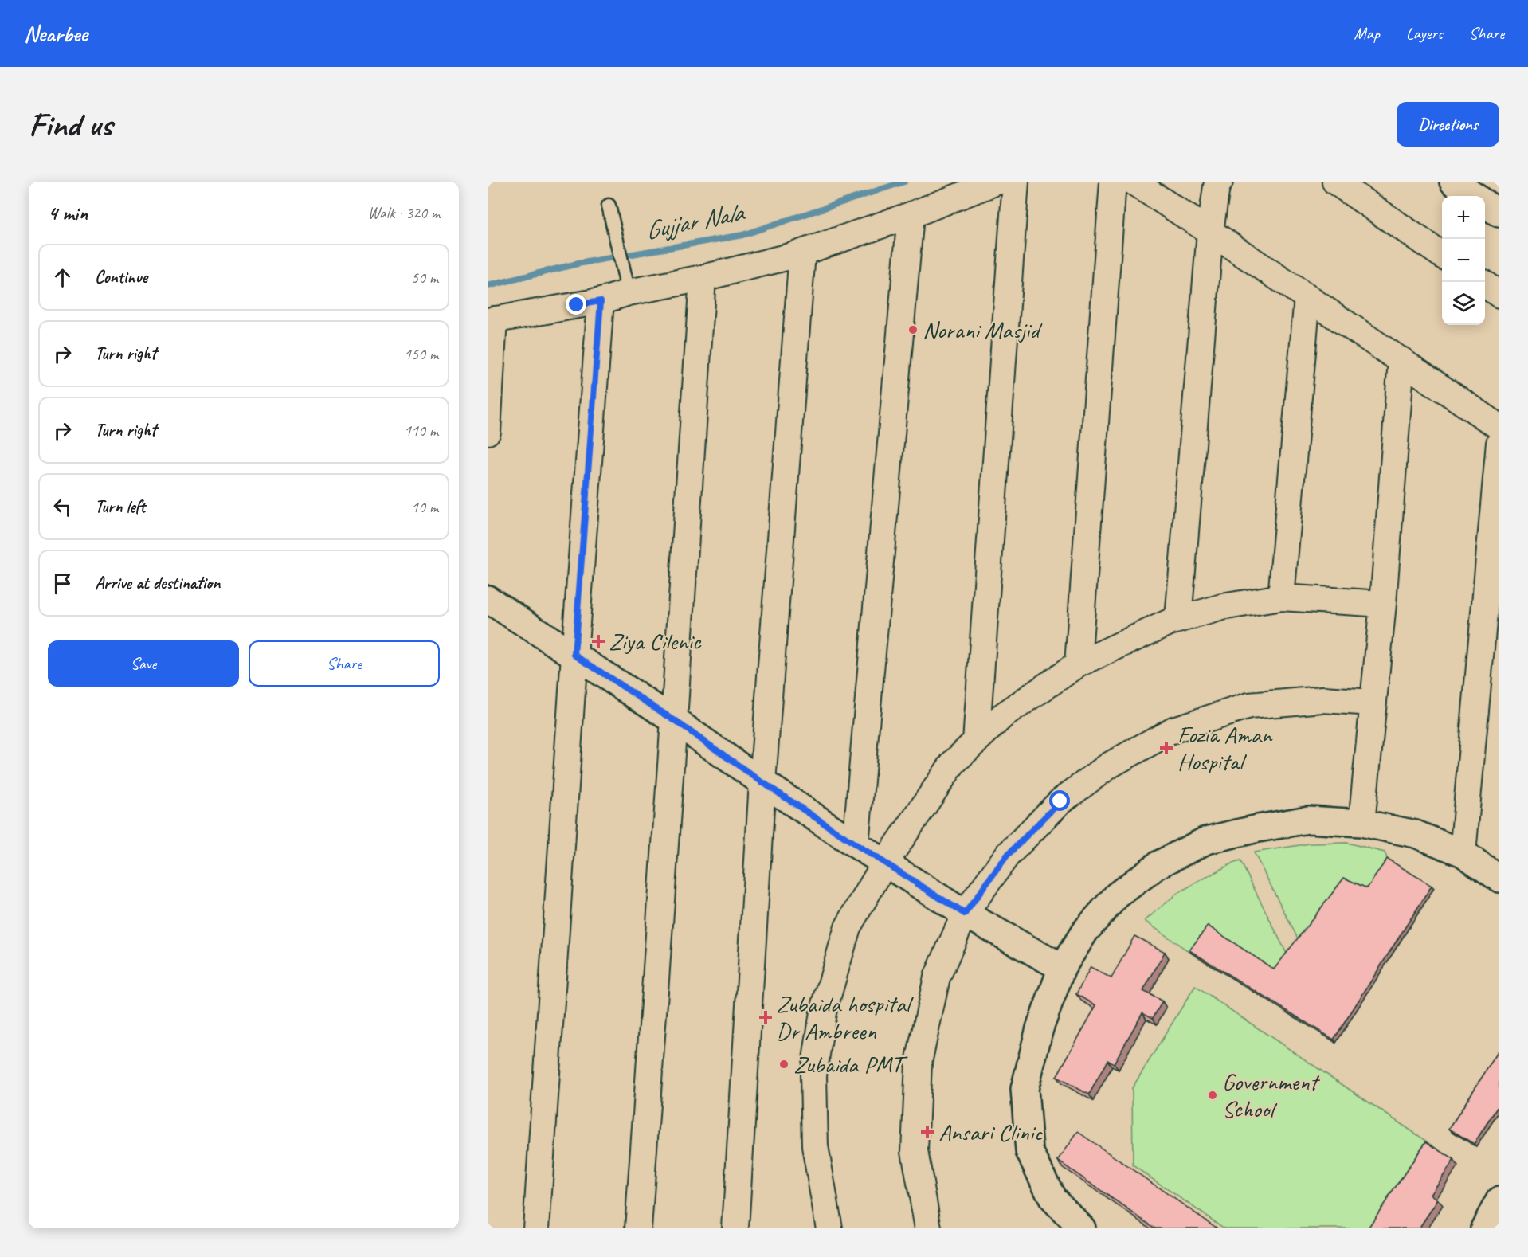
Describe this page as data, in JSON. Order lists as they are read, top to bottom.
{
  "water": ["Gujjar Nala"],
  "places": {
    "other": ["Norani Masjid", "Zubaida PMT", "Government School"],
    "health": [
      "Ziya Cilenic",
      "Fozia Aman Hospital",
      "Zubaida hospital Dr Ambreen",
      "Ansari Clinic"
    ]
  },
  "page": {
    "header": "Nearbee",
    "nav": ["Map", "Layers", "Share"],
    "buttons": [
      "Directions",
      ["Save", "Share"]
    ],
    "title": "Find us",
    "heading": ["4 min", "Walk · 320 m"],
    "map_buttons": ["+", "−"],
    "list": [
      ["Continue", "50 m"],
      ["Turn right", "150 m"],
      ["Turn right", "110 m"],
      ["Turn left", "10 m"],
      "Arrive at destination"
    ]
  }
}
